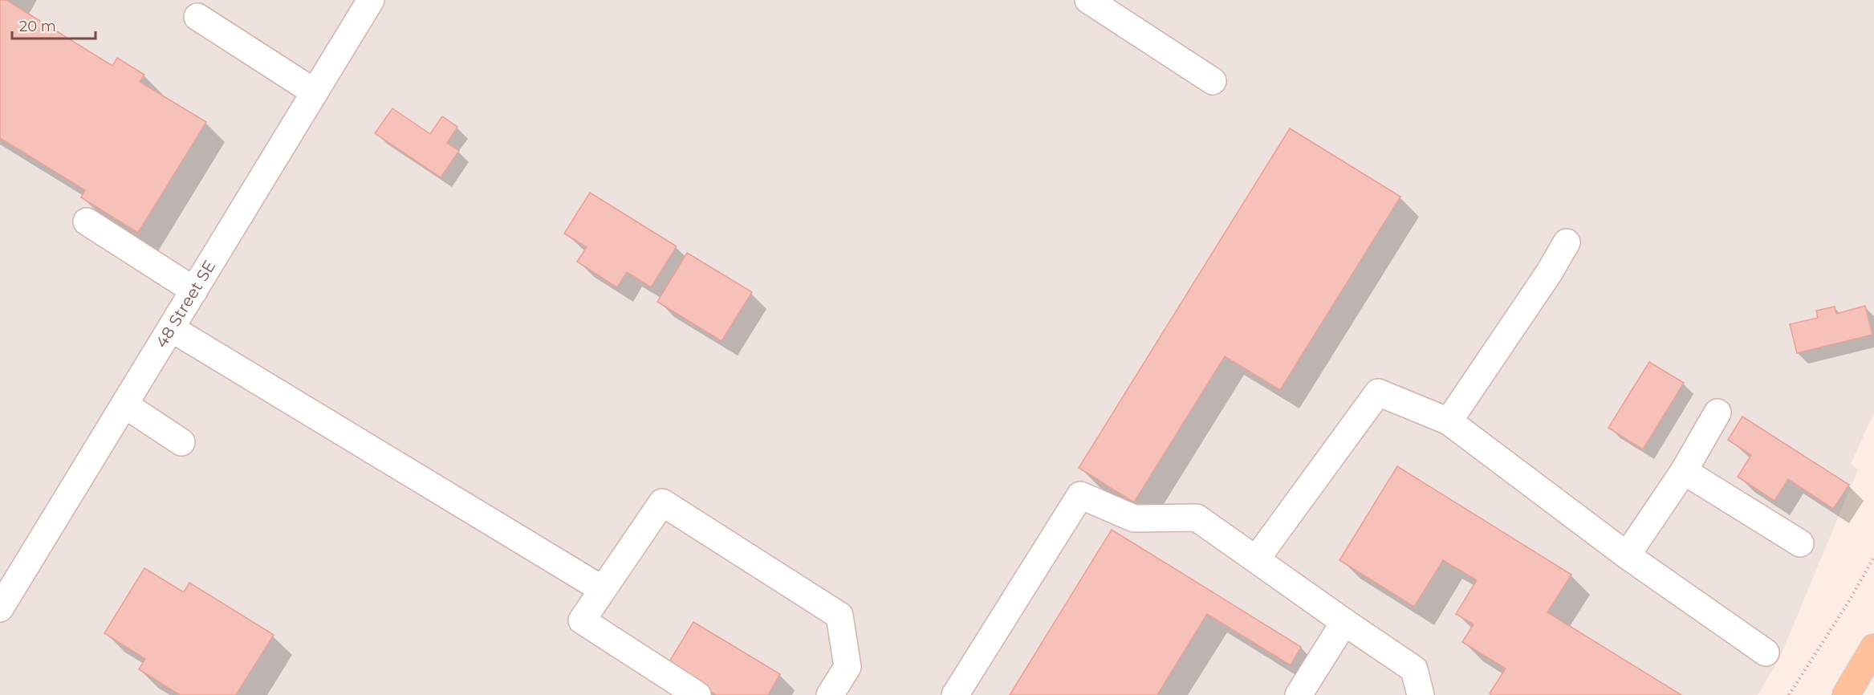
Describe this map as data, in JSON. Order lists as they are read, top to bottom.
{
  "streets": {
    "street": ["48 Street SE"]
  },
  "scale_bar": "20 m"
}
